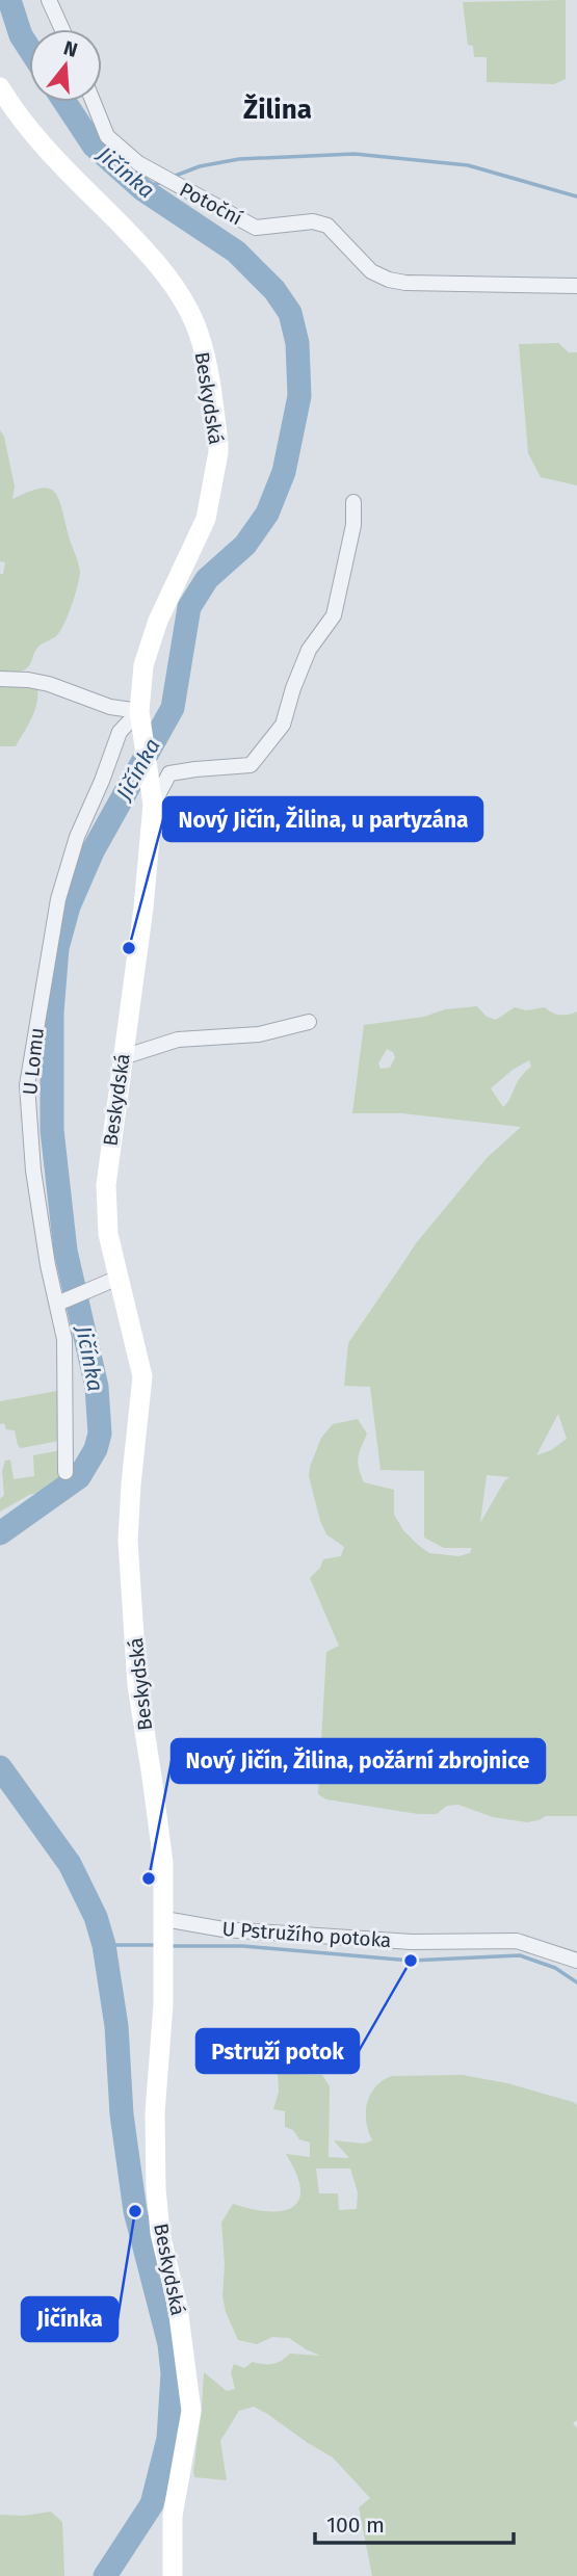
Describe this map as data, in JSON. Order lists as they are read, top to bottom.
{
  "streets": {
    "street": [
      "Potoční",
      "Beskydská",
      "U Lomu",
      "U Pstružího potoka"
    ]
  },
  "crossings": [
    ["Beskydská", "U Lomu"],
    ["Beskydská", "U Pstružího potoka"]
  ],
  "districts": ["Žilina"],
  "water": ["Jičínka"],
  "places": [
    "Nový Jičín, Žilina, u partyzána",
    "Nový Jičín, Žilina, požární zbrojnice",
    "Pstruží potok",
    "Jičínka"
  ],
  "scale_bar": "100 m",
  "north": "top"
}
